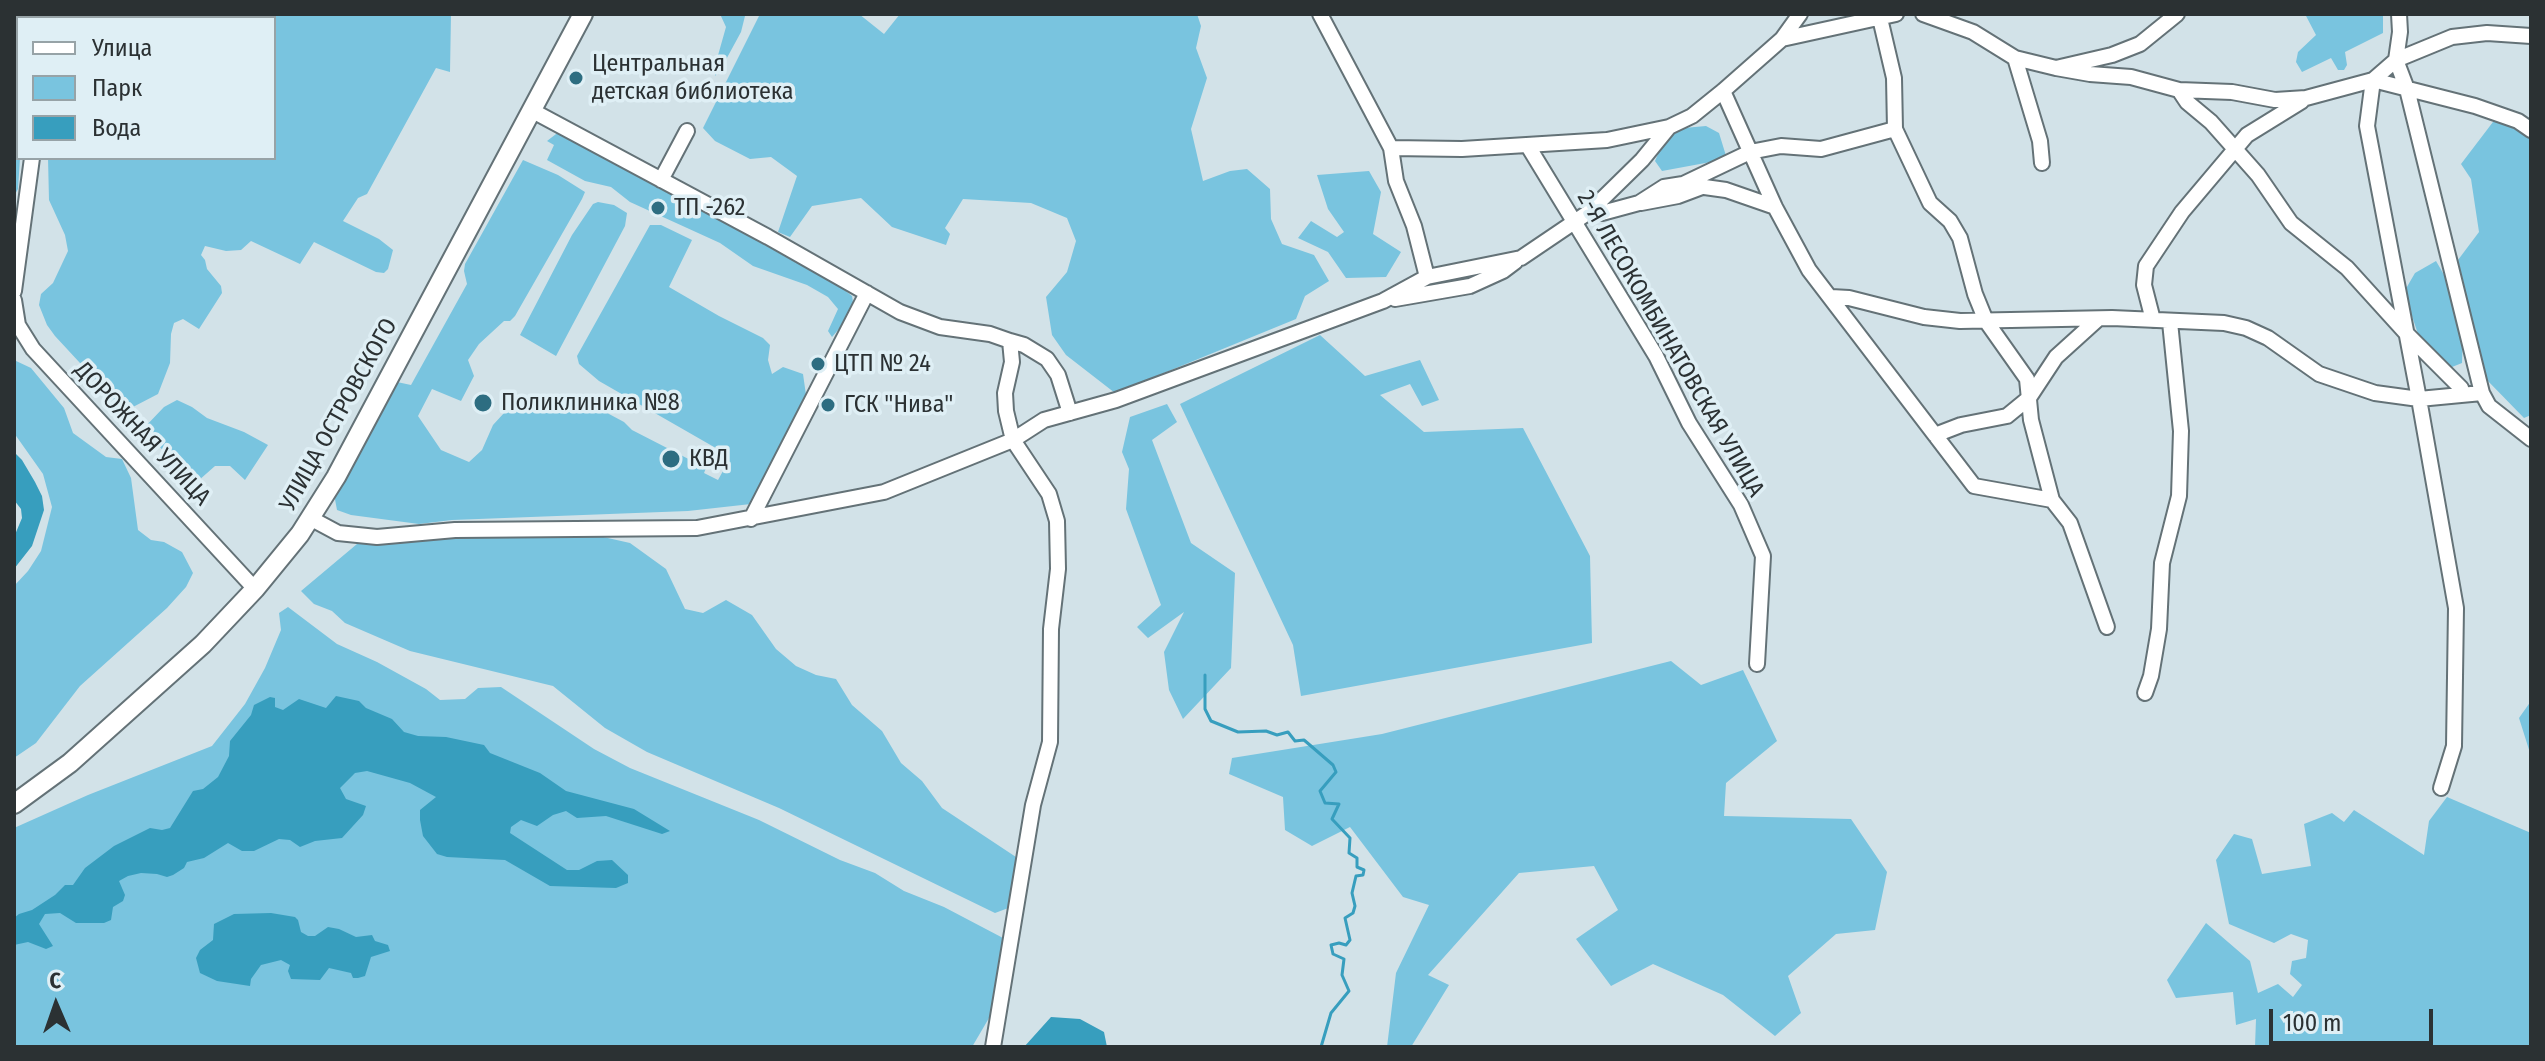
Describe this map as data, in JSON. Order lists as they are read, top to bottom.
{
  "streets": {
    "main road": ["УЛИЦА ОСТРОВСКОГО"],
    "street": ["2-Я ЛЕСОКОМБИНАТОВСКАЯ УЛИЦА", "ДОРОЖНАЯ УЛИЦА"]
  },
  "crossings": [
    ["УЛИЦА ОСТРОВСКОГО", "ДОРОЖНАЯ УЛИЦА"]
  ],
  "places": [
    "Центральная детская библиотека",
    "ТП -262",
    "ЦТП № 24",
    "Поликлиника №8",
    "ГСК \"Нива\"",
    "КВД"
  ],
  "legend": ["Улица", "Парк", "Вода"],
  "scale_bar": "100 m",
  "north": "top"
}
